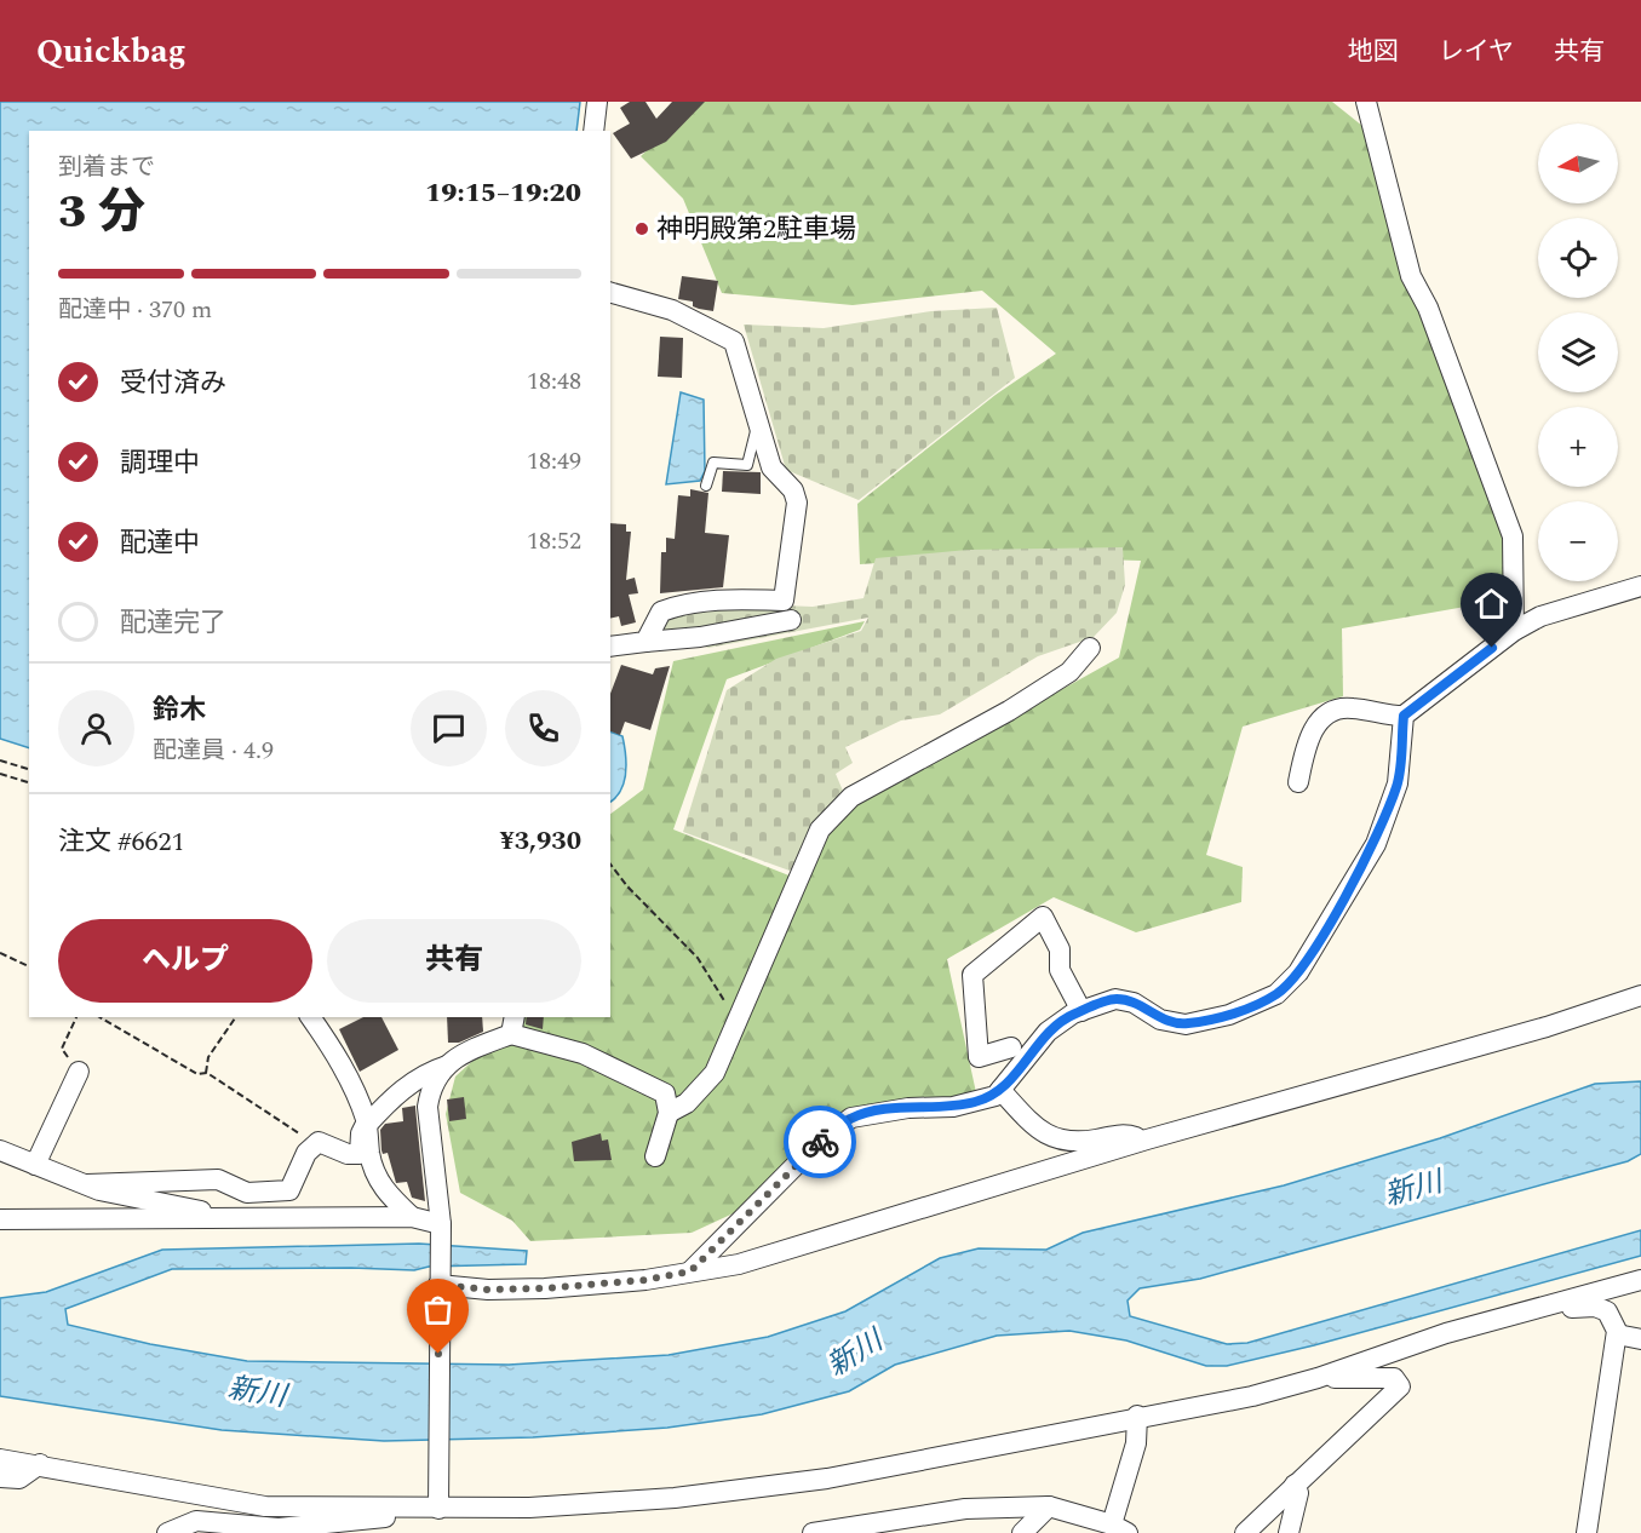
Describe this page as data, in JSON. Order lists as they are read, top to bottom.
{
  "water": ["新川"],
  "places": ["神明殿第2駐車場"],
  "north": "left",
  "page": {
    "header": "Quickbag",
    "nav": ["地図", "レイヤ", "共有"],
    "map_buttons": ["+", "−"],
    "heading": ["3 分", "到着まで", "19:15–19:20"],
    "panel": [
      "鈴木",
      "配達員 · 4.9",
      "注文 #6621",
      "¥3,930"
    ],
    "bar": "配達中 · 370 m",
    "list": [
      ["受付済み", "18:48"],
      ["調理中", "18:49"],
      ["配達中", "18:52"],
      "配達完了"
    ],
    "buttons": ["ヘルプ", "共有"]
  }
}
